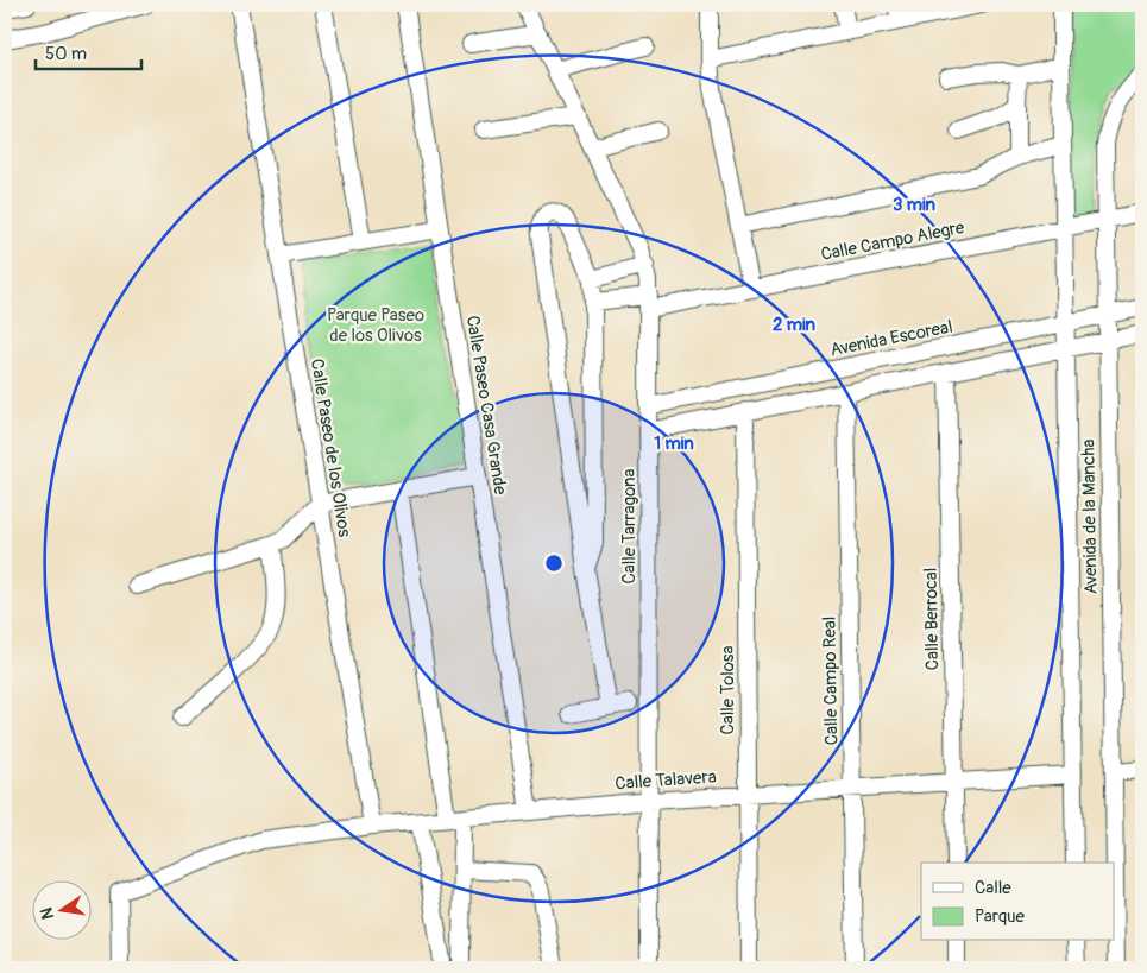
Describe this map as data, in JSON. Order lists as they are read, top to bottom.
{
  "streets": {
    "street": [
      "Calle Campo Alegre",
      "Avenida Escoreal",
      "Calle Paseo Casa Grande",
      "Calle Paseo de los Olivos",
      "Avenida de la Mancha",
      "Calle Tarragona",
      "Calle Berrocal",
      "Calle Campo Real",
      "Calle Tolosa",
      "Calle Talavera"
    ]
  },
  "crossings": [
    ["Calle Campo Alegre", "Avenida de la Mancha"],
    ["Calle Campo Alegre", "Calle Tarragona"],
    ["Avenida Escoreal", "Avenida de la Mancha"],
    ["Avenida Escoreal", "Calle Tarragona"],
    ["Calle Paseo Casa Grande", "Calle Talavera"],
    ["Calle Paseo de los Olivos", "Calle Talavera"],
    ["Avenida de la Mancha", "Calle Talavera"],
    ["Calle Tarragona", "Calle Talavera"],
    ["Calle Berrocal", "Calle Talavera"],
    ["Calle Campo Real", "Calle Talavera"],
    ["Calle Tolosa", "Calle Talavera"]
  ],
  "parks": ["Parque Paseo de los Olivos"],
  "legend": ["Calle", "Parque"],
  "scale_bar": "50 m",
  "north": "left",
  "rings": ["3 min", "2 min", "1 min"]
}
